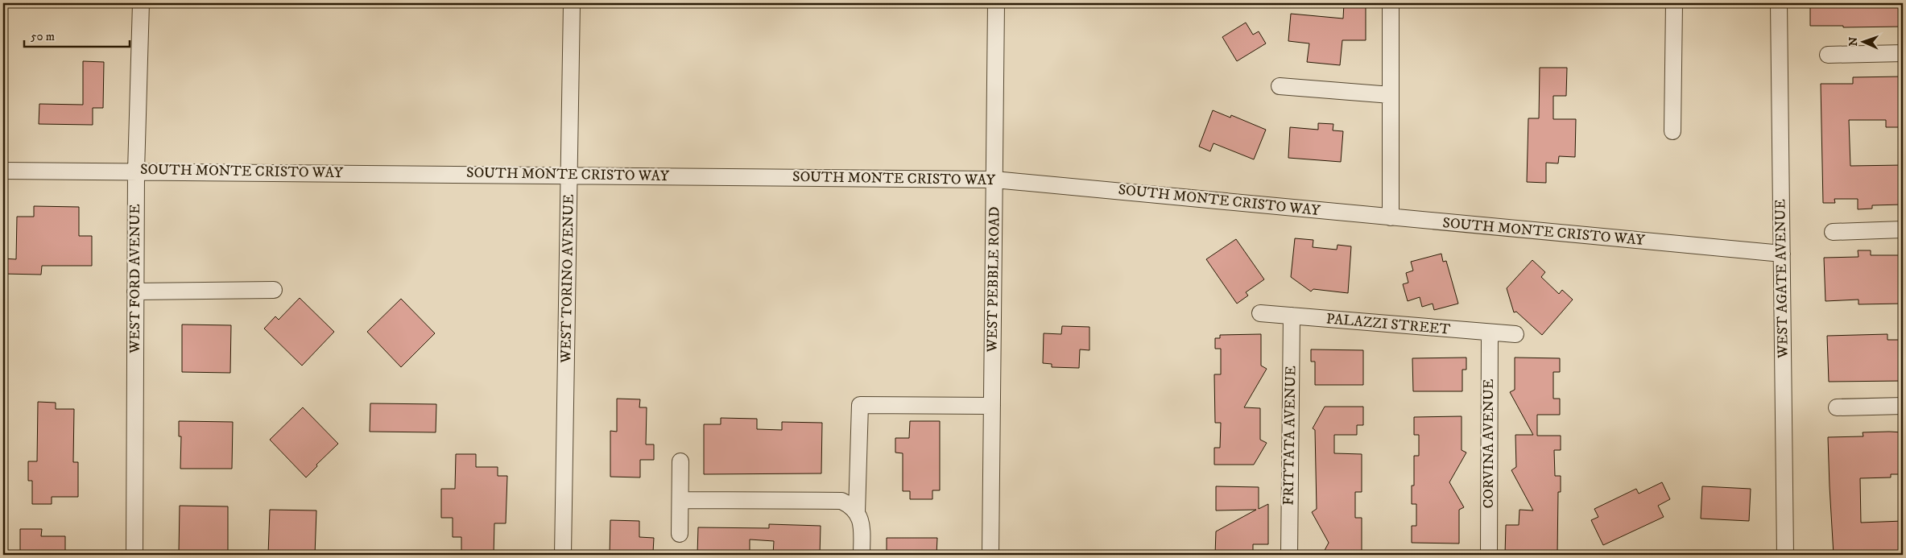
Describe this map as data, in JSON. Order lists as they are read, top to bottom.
{
  "streets": {
    "street": [
      "SOUTH MONTE CRISTO WAY",
      "WEST FORD AVENUE",
      "WEST TORINO AVENUE",
      "WEST AGATE AVENUE",
      "WEST PEBBLE ROAD",
      "PALAZZI STREET",
      "FRITTATA AVENUE",
      "CORVINA AVENUE"
    ]
  },
  "crossings": [
    ["SOUTH MONTE CRISTO WAY", "WEST FORD AVENUE"],
    ["SOUTH MONTE CRISTO WAY", "WEST TORINO AVENUE"],
    ["SOUTH MONTE CRISTO WAY", "WEST AGATE AVENUE"],
    ["SOUTH MONTE CRISTO WAY", "WEST PEBBLE ROAD"],
    ["PALAZZI STREET", "FRITTATA AVENUE"],
    ["PALAZZI STREET", "CORVINA AVENUE"]
  ],
  "scale_bar": "50 m",
  "north": "left"
}
